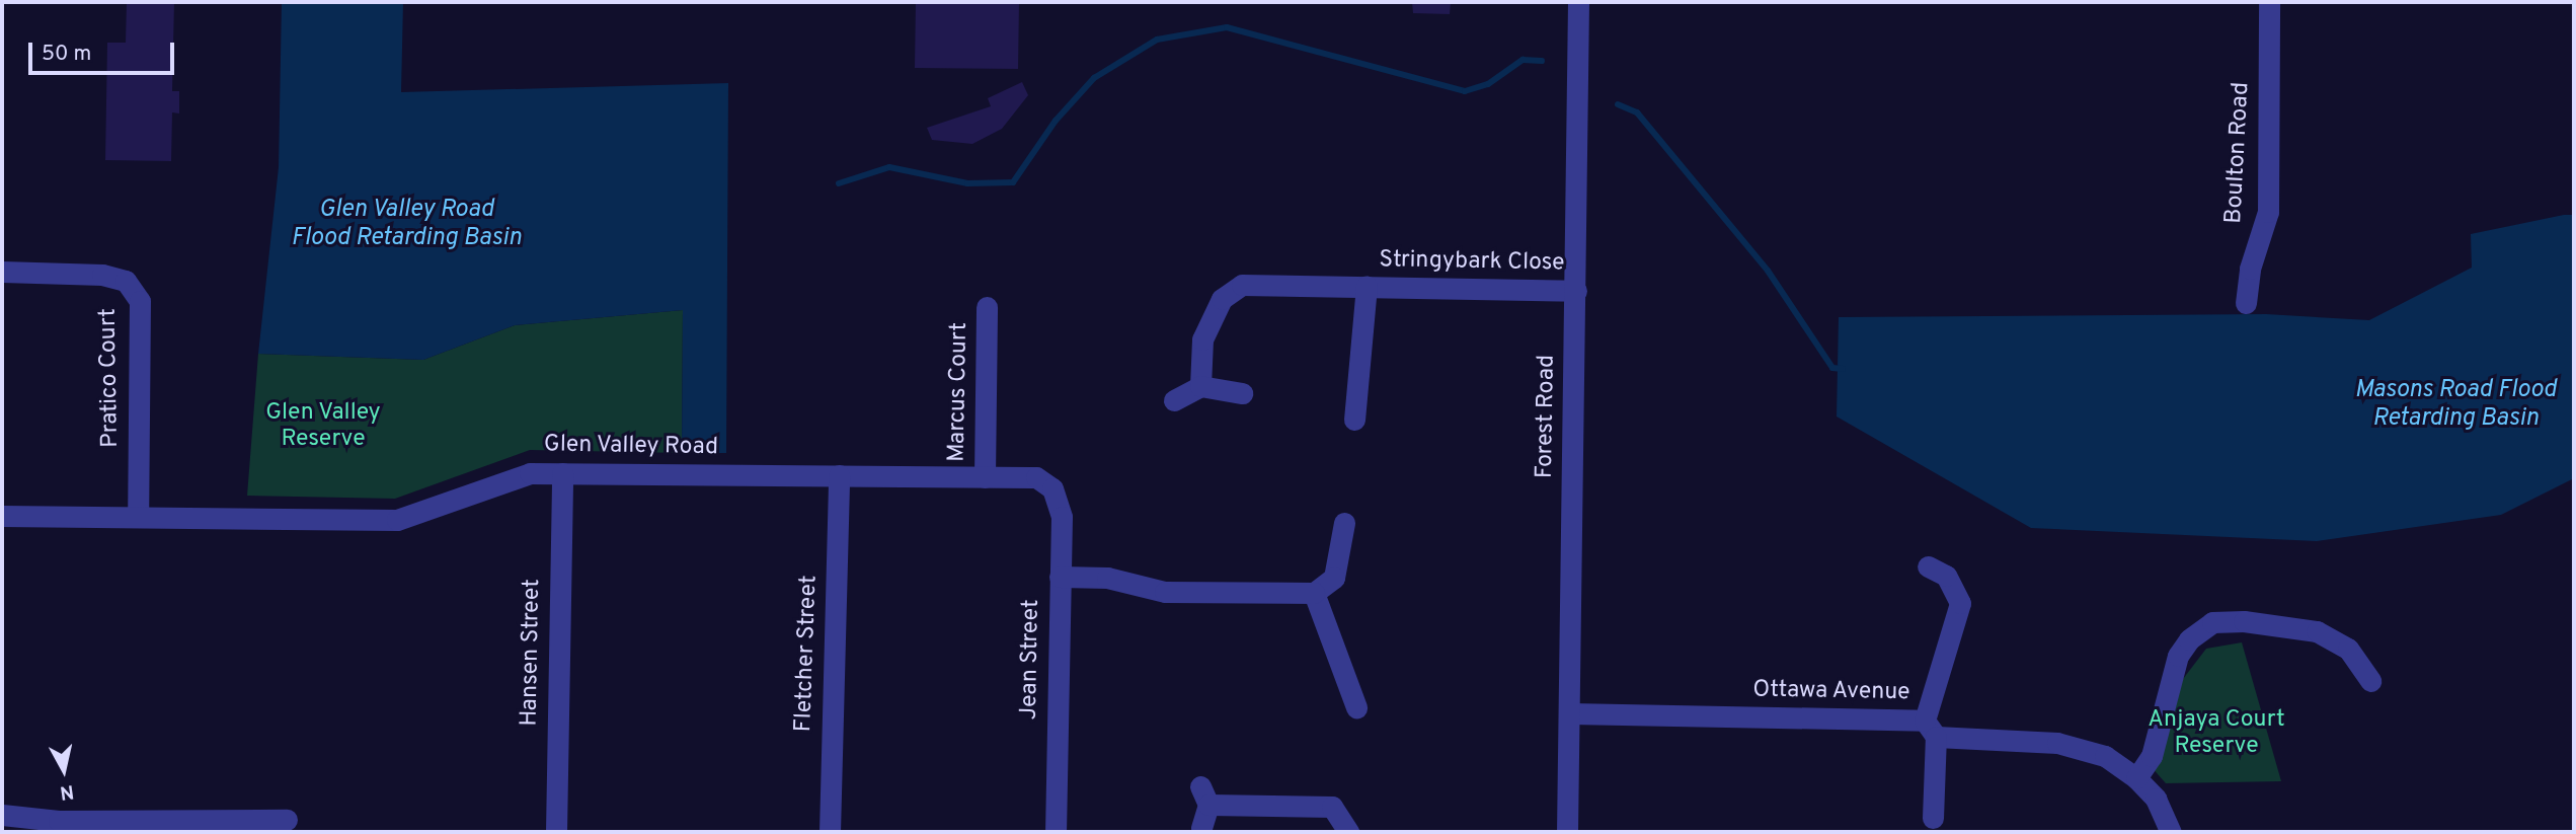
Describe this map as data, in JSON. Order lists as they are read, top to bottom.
{
  "streets": {
    "street": [
      "Boulton Road",
      "Stringybark Close",
      "Pratico Court",
      "Marcus Court",
      "Forest Road",
      "Glen Valley Road",
      "Hansen Street",
      "Fletcher Street",
      "Jean Street",
      "Ottawa Avenue"
    ]
  },
  "crossings": [
    ["Stringybark Close", "Forest Road"],
    ["Pratico Court", "Glen Valley Road"],
    ["Marcus Court", "Glen Valley Road"],
    ["Forest Road", "Ottawa Avenue"],
    ["Glen Valley Road", "Hansen Street"],
    ["Glen Valley Road", "Fletcher Street"],
    ["Glen Valley Road", "Jean Street"]
  ],
  "water": ["Glen Valley Road Flood Retarding Basin", "Masons Road Flood Retarding Basin"],
  "parks": ["Glen Valley Reserve", "Anjaya Court Reserve"],
  "scale_bar": "50 m",
  "north": "bottom"
}
